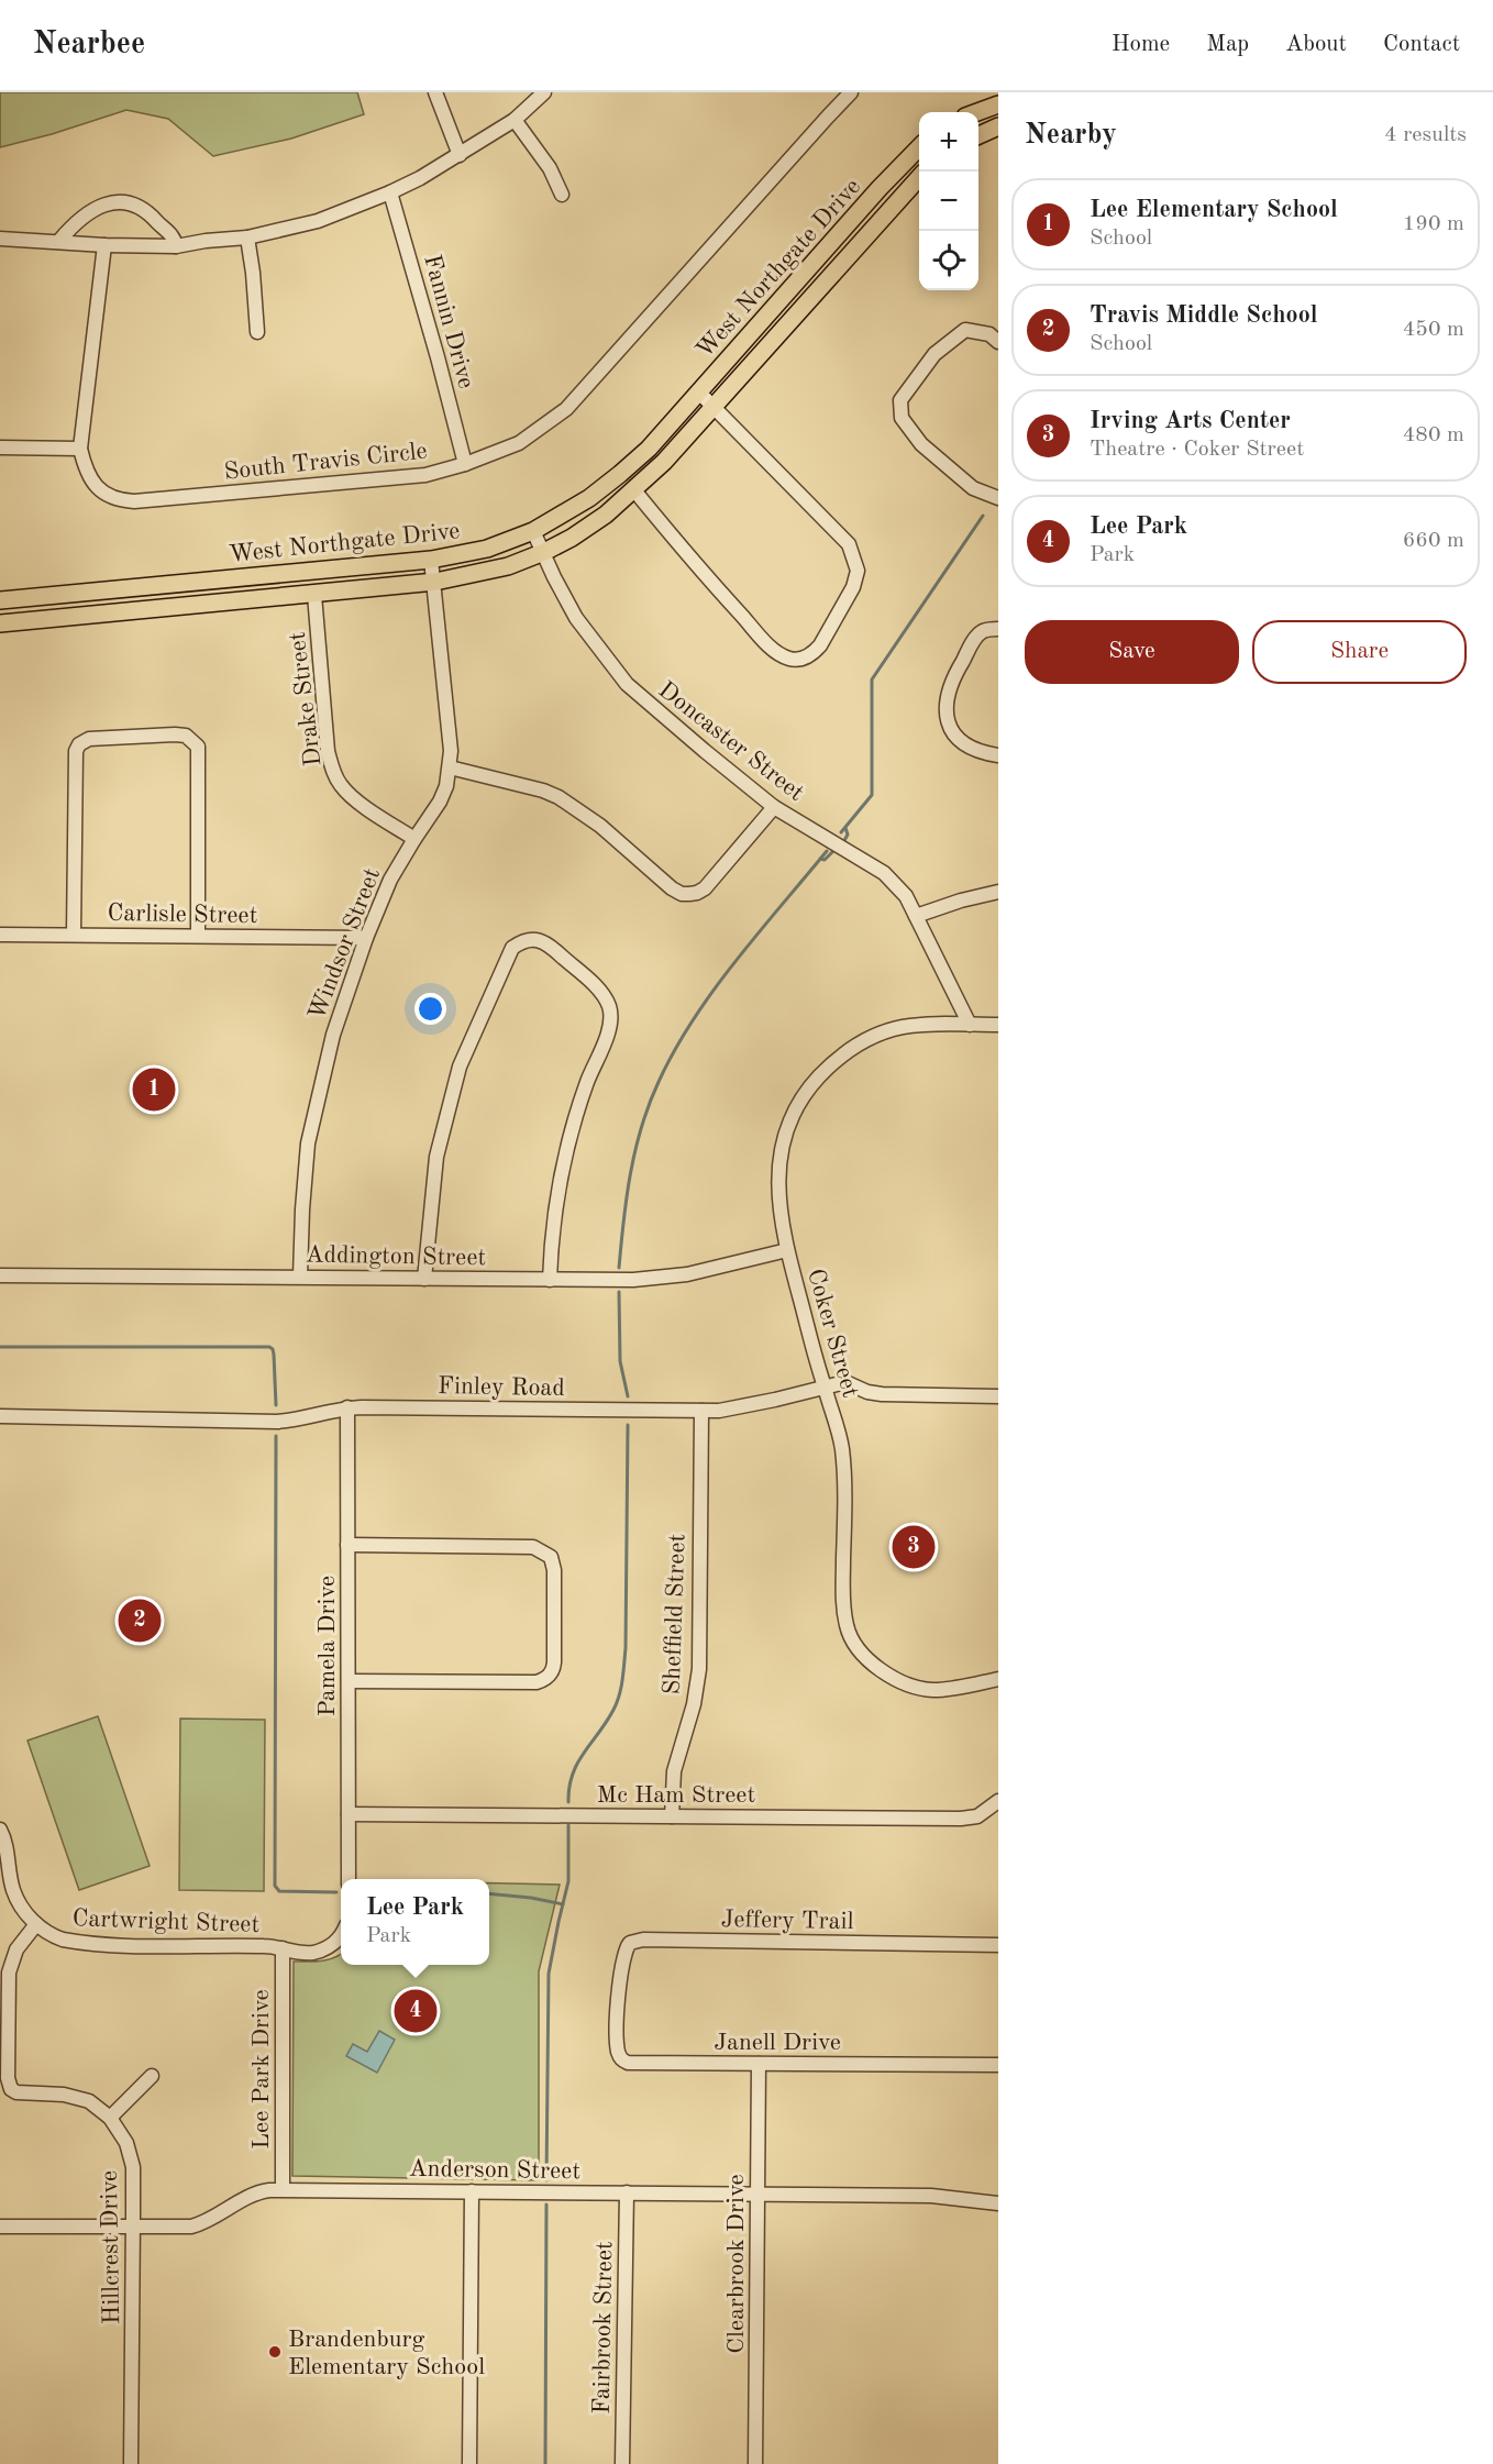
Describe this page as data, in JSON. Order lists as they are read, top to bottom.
{
  "streets": {
    "main road": ["West Northgate Drive"],
    "street": [
      "Fannin Drive",
      "South Travis Circle",
      "Drake Street",
      "Doncaster Street",
      "Carlisle Street",
      "Windsor Street",
      "Addington Street",
      "Coker Street",
      "Finley Road",
      "Sheffield Street",
      "Pamela Drive",
      "Mc Ham Street",
      "Jeffery Trail",
      "Cartwright Street",
      "Janell Drive",
      "Lee Park Drive",
      "Anderson Street",
      "Hillcrest Drive",
      "Clearbrook Drive",
      "Fairbrook Street"
    ]
  },
  "crossings": [
    ["West Northgate Drive", "Drake Street"],
    ["West Northgate Drive", "Doncaster Street"],
    ["West Northgate Drive", "Windsor Street"],
    ["Fannin Drive", "South Travis Circle"],
    ["Drake Street", "Windsor Street"],
    ["Doncaster Street", "Coker Street"],
    ["Carlisle Street", "Windsor Street"],
    ["Windsor Street", "Addington Street"],
    ["Addington Street", "Coker Street"],
    ["Coker Street", "Finley Road"],
    ["Finley Road", "Sheffield Street"],
    ["Finley Road", "Pamela Drive"],
    ["Sheffield Street", "Mc Ham Street"],
    ["Pamela Drive", "Mc Ham Street"],
    ["Jeffery Trail", "Janell Drive"],
    ["Cartwright Street", "Lee Park Drive"],
    ["Cartwright Street", "Hillcrest Drive"],
    ["Janell Drive", "Clearbrook Drive"],
    ["Lee Park Drive", "Anderson Street"],
    ["Anderson Street", "Hillcrest Drive"],
    ["Anderson Street", "Clearbrook Drive"],
    ["Anderson Street", "Fairbrook Street"]
  ],
  "places": ["Brandenburg Elementary School"],
  "page": {
    "header": "Nearbee",
    "nav": [
      "Home",
      "Map",
      "About",
      "Contact"
    ],
    "heading": ["Nearby", "4 results"],
    "map_buttons": ["+", "−"],
    "list": [
      {
        "mark": "1",
        "name": "Lee Elementary School",
        "note": "School",
        "value": "190 m"
      },
      {
        "mark": "2",
        "name": "Travis Middle School",
        "note": "School",
        "value": "450 m"
      },
      {
        "mark": "3",
        "name": "Irving Arts Center",
        "note": "Theatre · Coker Street",
        "value": "480 m"
      },
      {
        "mark": "4",
        "name": "Lee Park",
        "note": "Park",
        "value": "660 m"
      }
    ],
    "buttons": ["Save", "Share"],
    "pins": [
      "1",
      "3",
      "2",
      "4"
    ],
    "popup": ["Lee Park", "Park"]
  }
}
